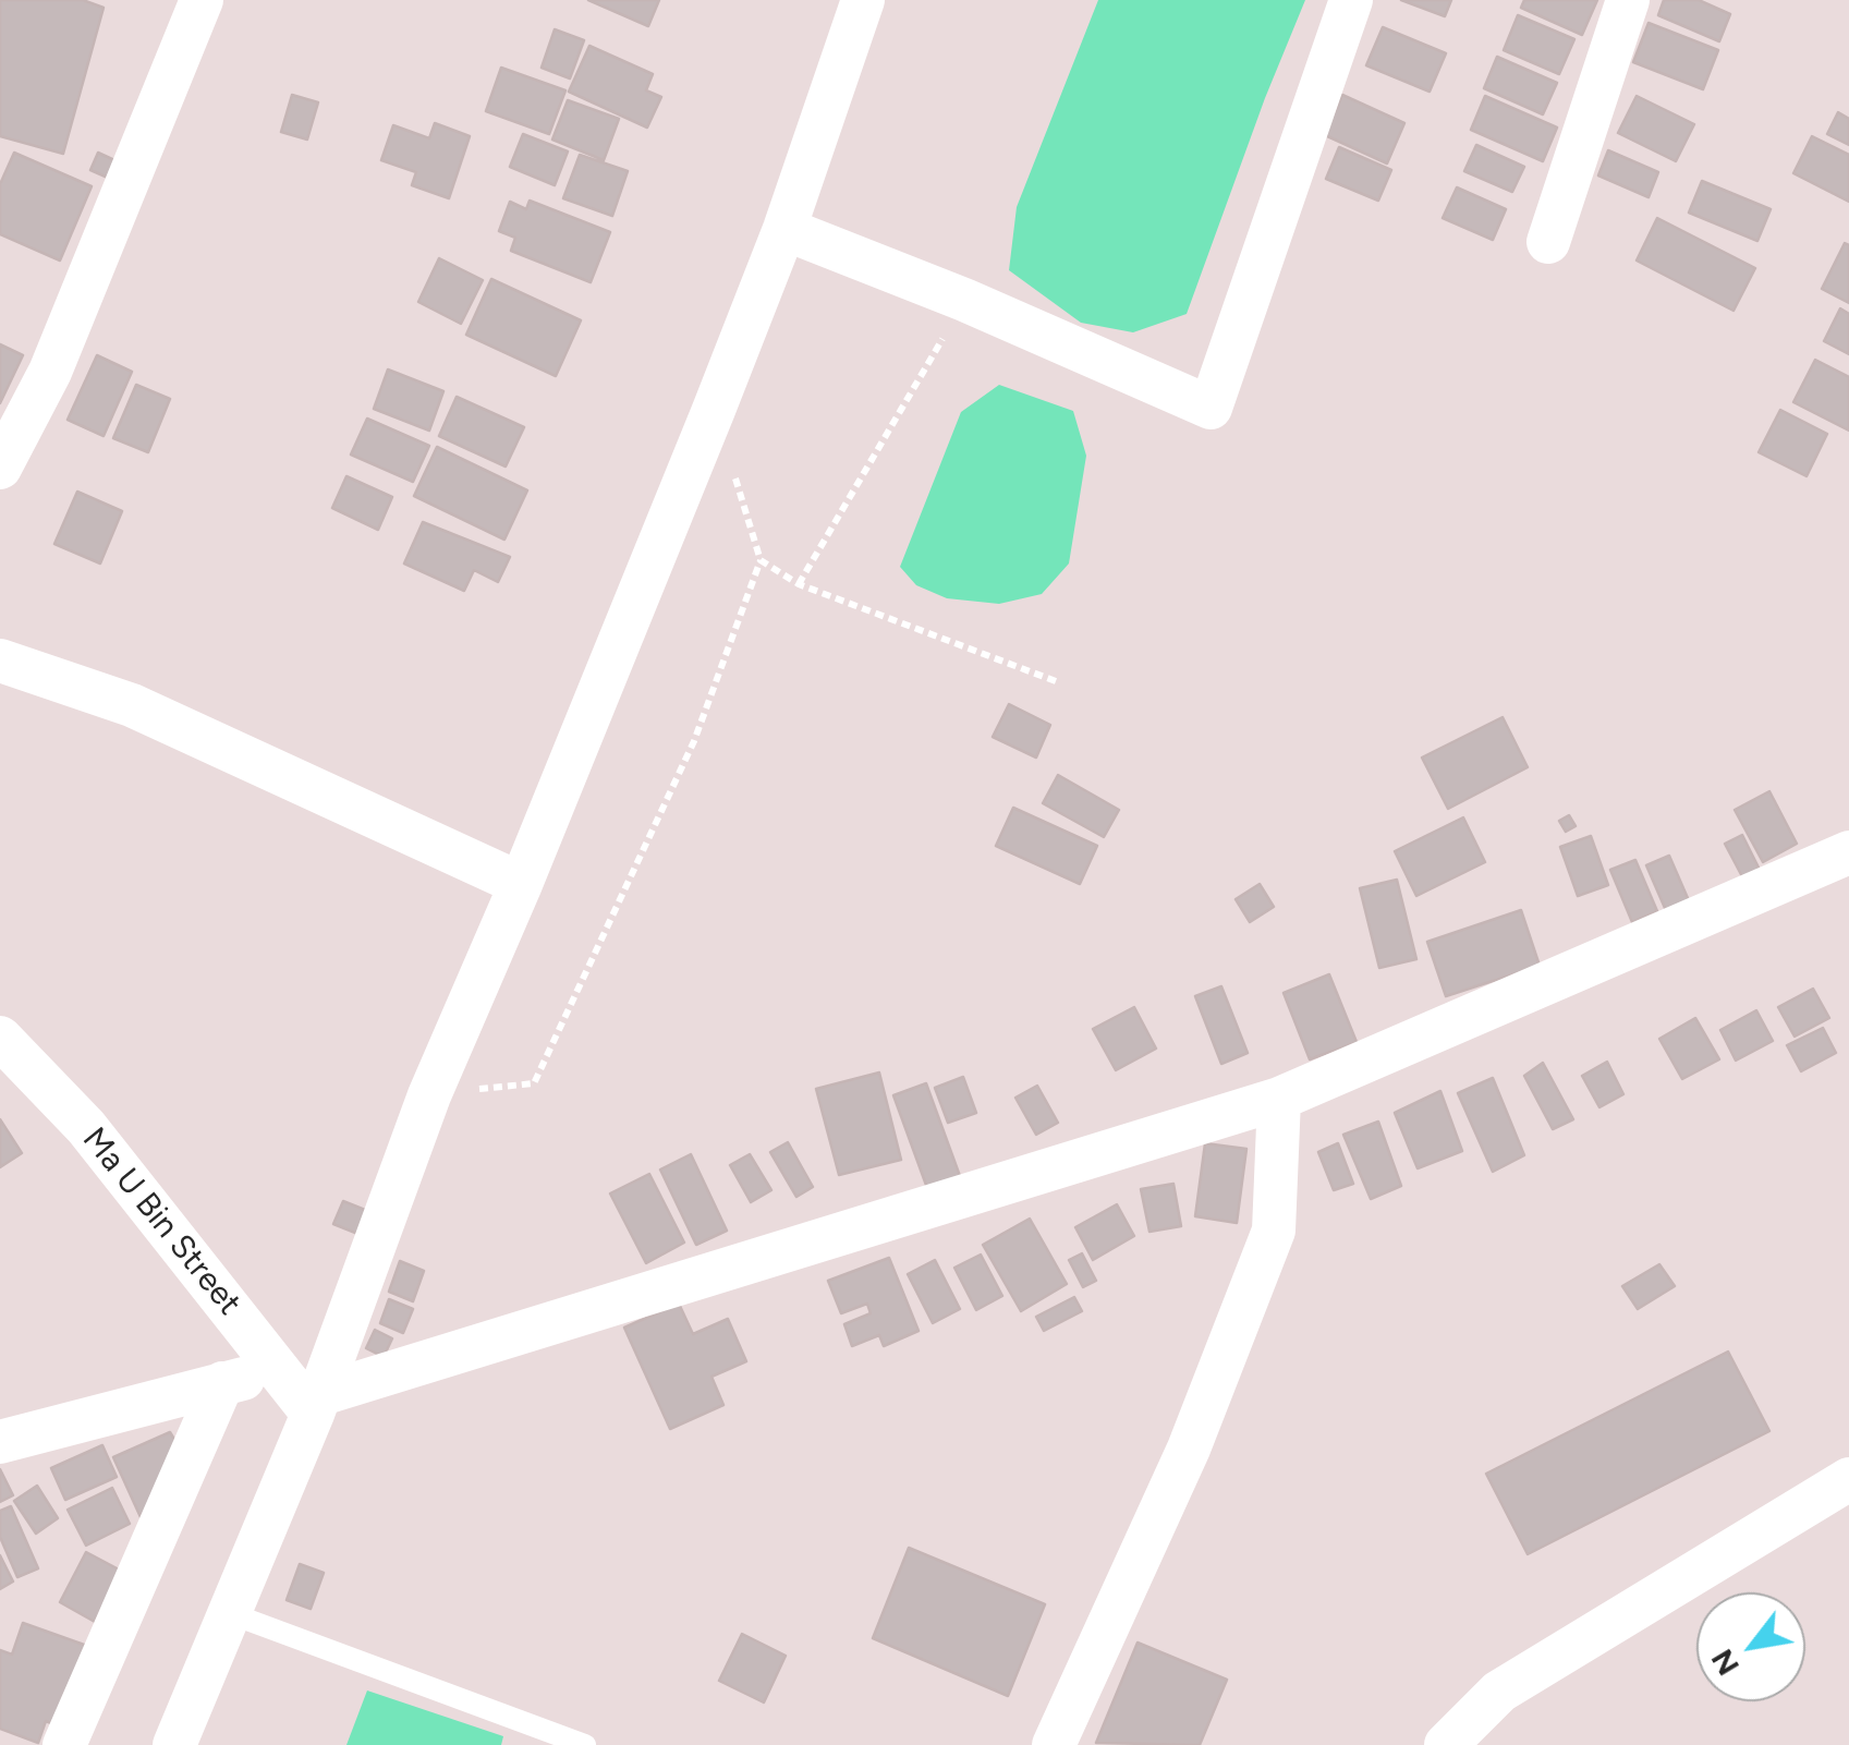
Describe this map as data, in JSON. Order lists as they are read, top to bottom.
{
  "streets": {
    "street": ["Ma U Bin Street"]
  },
  "north": "bottom left"
}
